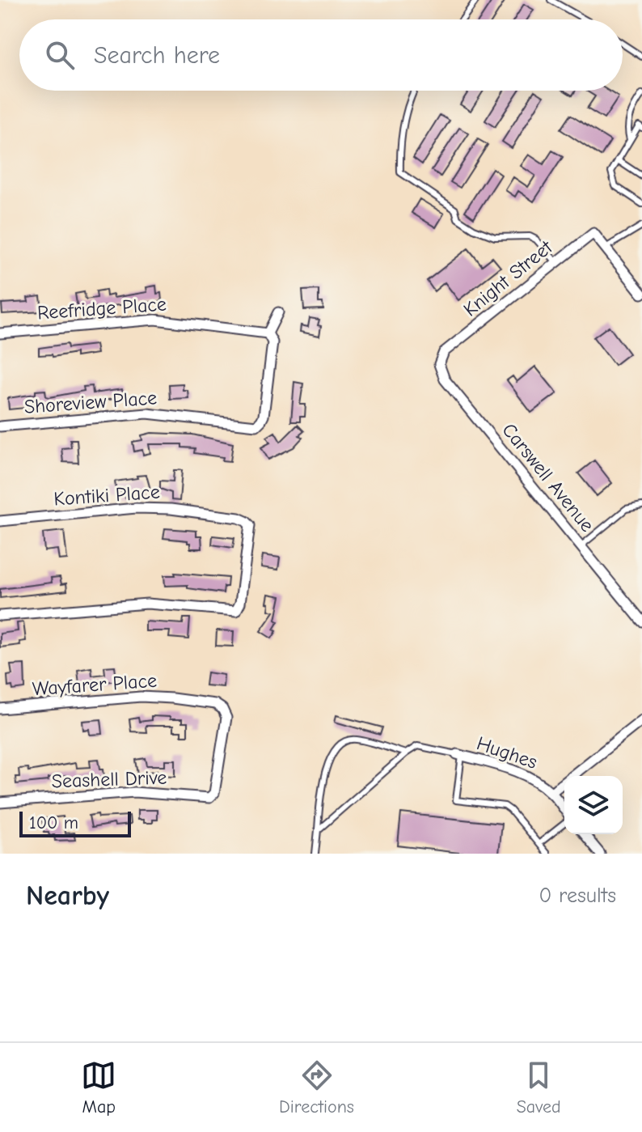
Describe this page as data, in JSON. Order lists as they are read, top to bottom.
{
  "streets": {
    "street": [
      "Knight Street",
      "Reefridge Place",
      "Shoreview Place",
      "Carswell Avenue",
      "Kontiki Place",
      "Wayfarer Place",
      "Hughes",
      "Seashell Drive"
    ]
  },
  "crossings": [
    ["Knight Street", "Carswell Avenue"],
    ["Reefridge Place", "Shoreview Place"],
    ["Wayfarer Place", "Seashell Drive"]
  ],
  "scale_bar": "100 m",
  "page": {
    "search": "Search here",
    "scale": "100 m",
    "heading": ["Nearby", "0 results"],
    "nav": ["Map", "Directions", "Saved"]
  }
}
